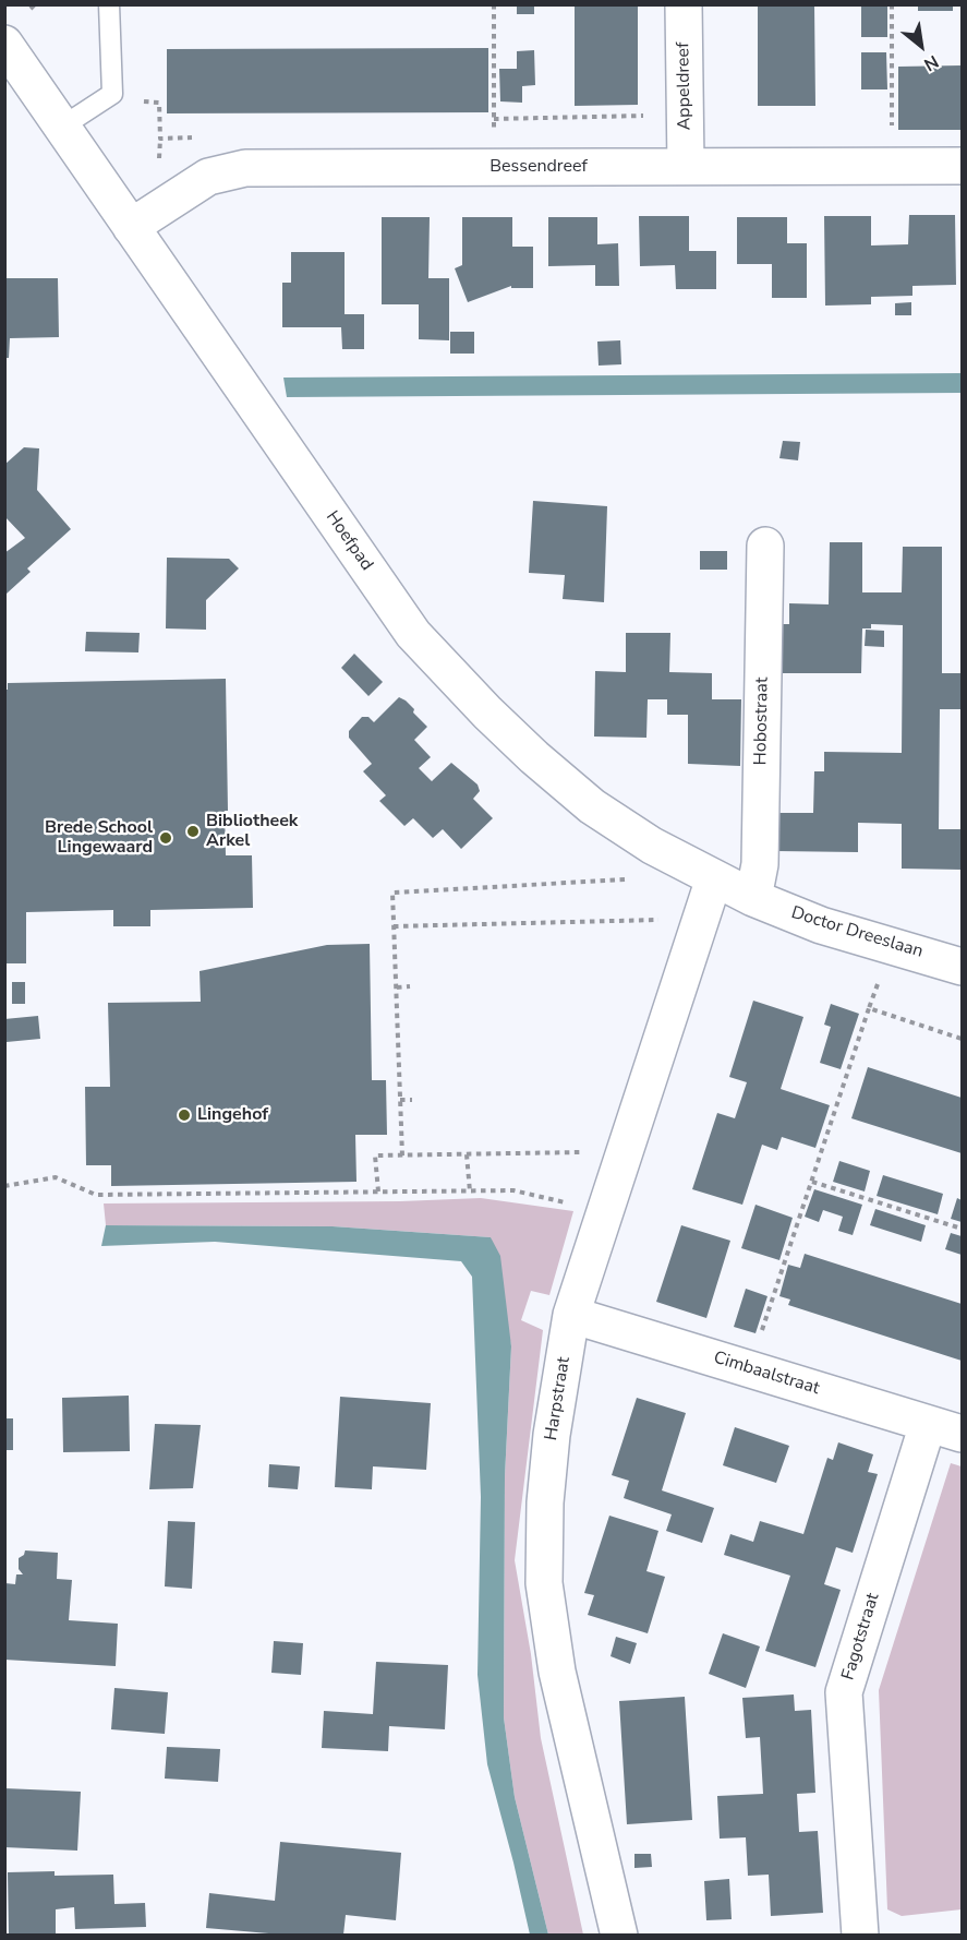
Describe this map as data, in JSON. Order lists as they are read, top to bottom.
{
  "streets": {
    "street": [
      "Appeldreef",
      "Bessendreef",
      "Hoefpad",
      "Hobostraat",
      "Doctor Dreeslaan",
      "Cimbaalstraat",
      "Harpstraat",
      "Fagotstraat"
    ]
  },
  "crossings": [
    ["Appeldreef", "Bessendreef"],
    ["Bessendreef", "Hoefpad"],
    ["Hoefpad", "Hobostraat"],
    ["Hoefpad", "Doctor Dreeslaan"],
    ["Hoefpad", "Harpstraat"],
    ["Hobostraat", "Doctor Dreeslaan"],
    ["Cimbaalstraat", "Harpstraat"],
    ["Cimbaalstraat", "Fagotstraat"]
  ],
  "places": ["Bibliotheek Arkel", "Brede School Lingewaard", "Lingehof"],
  "north": "bottom right"
}
